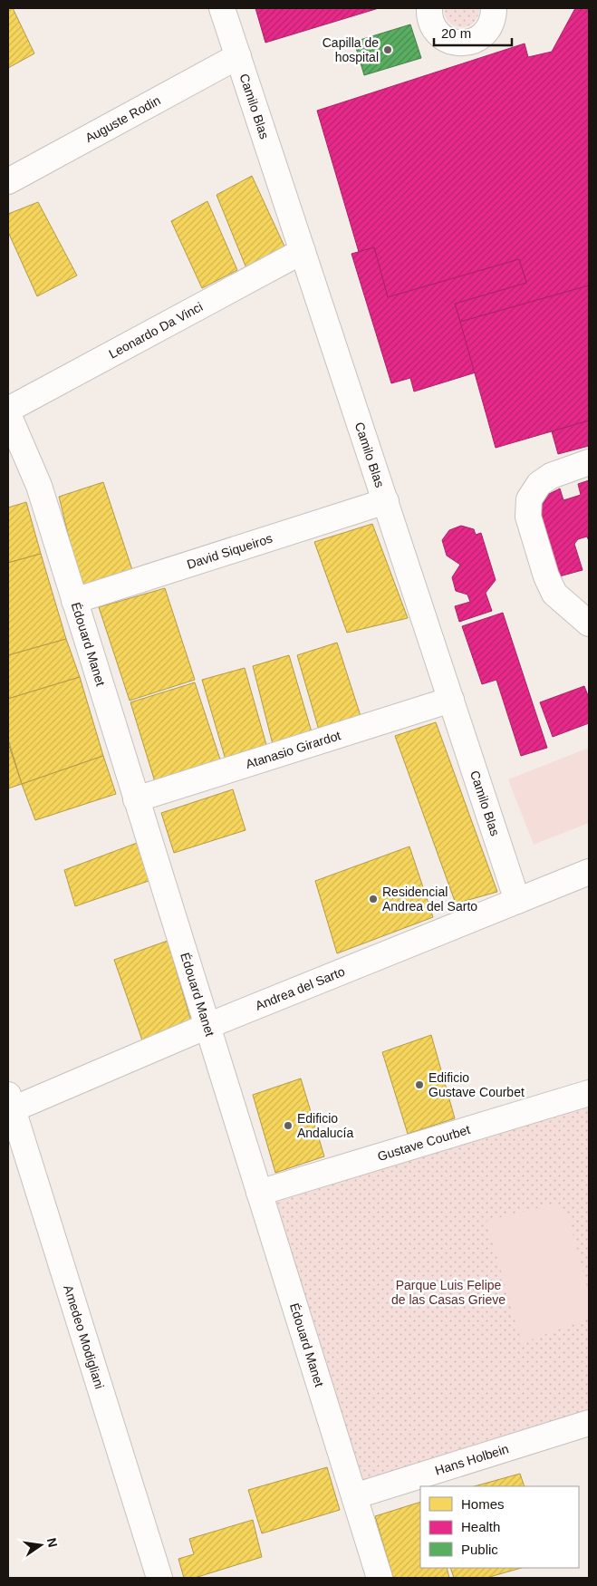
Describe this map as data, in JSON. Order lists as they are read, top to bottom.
{
  "streets": {
    "street": [
      "Camilo Blas",
      "Auguste Rodin",
      "Leonardo Da Vinci",
      "David Siqueiros",
      "Édouard Manet",
      "Atanasio Girardot",
      "Andrea del Sarto",
      "Gustave Courbet",
      "Amedeo Modigliani",
      "Hans Holbein"
    ]
  },
  "crossings": [
    ["Camilo Blas", "Auguste Rodin"],
    ["Camilo Blas", "Leonardo Da Vinci"],
    ["Camilo Blas", "David Siqueiros"],
    ["Camilo Blas", "Atanasio Girardot"],
    ["Camilo Blas", "Andrea del Sarto"],
    ["David Siqueiros", "Édouard Manet"],
    ["Édouard Manet", "Atanasio Girardot"],
    ["Édouard Manet", "Andrea del Sarto"],
    ["Édouard Manet", "Gustave Courbet"],
    ["Édouard Manet", "Hans Holbein"],
    ["Andrea del Sarto", "Amedeo Modigliani"]
  ],
  "parks": ["Parque Luis Felipe de las Casas Grieve"],
  "places": [
    "Capilla de hospital",
    "Residencial Andrea del Sarto",
    "Edificio Gustave Courbet",
    "Edificio Andalucía"
  ],
  "legend": ["Homes", "Health", "Public"],
  "scale_bar": "20 m",
  "north": "right"
}
